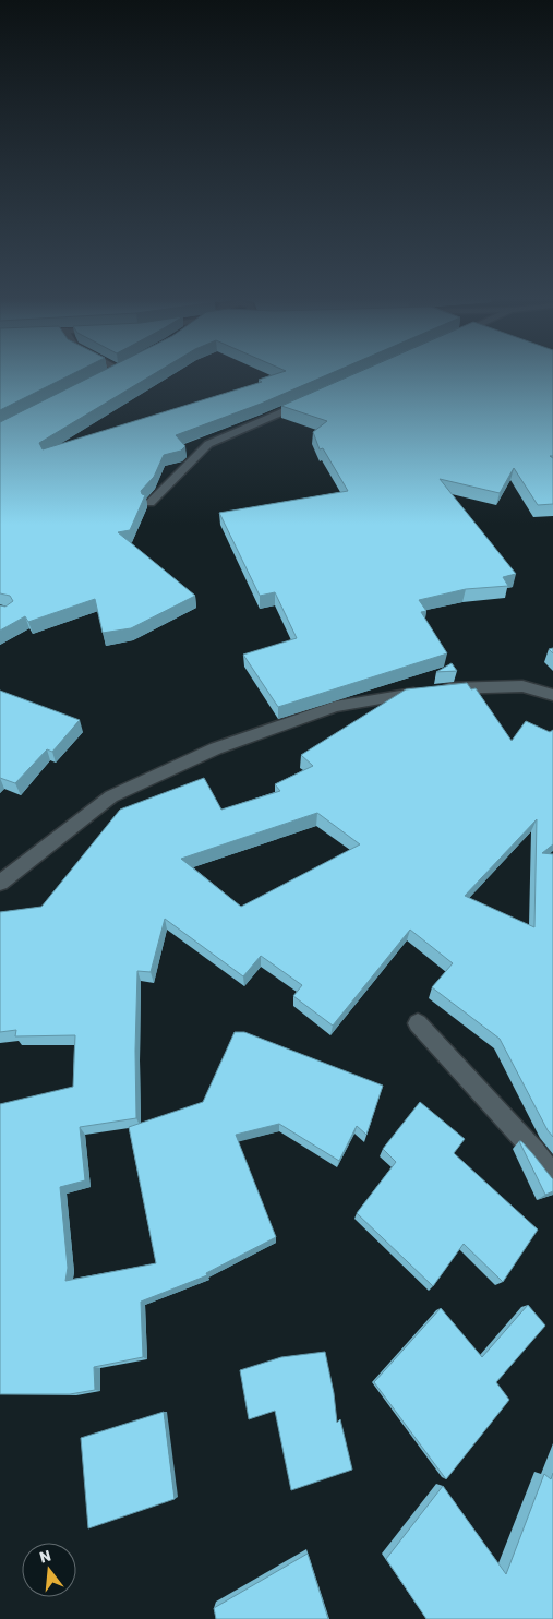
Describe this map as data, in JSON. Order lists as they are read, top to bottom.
{
  "north": "top"
}
